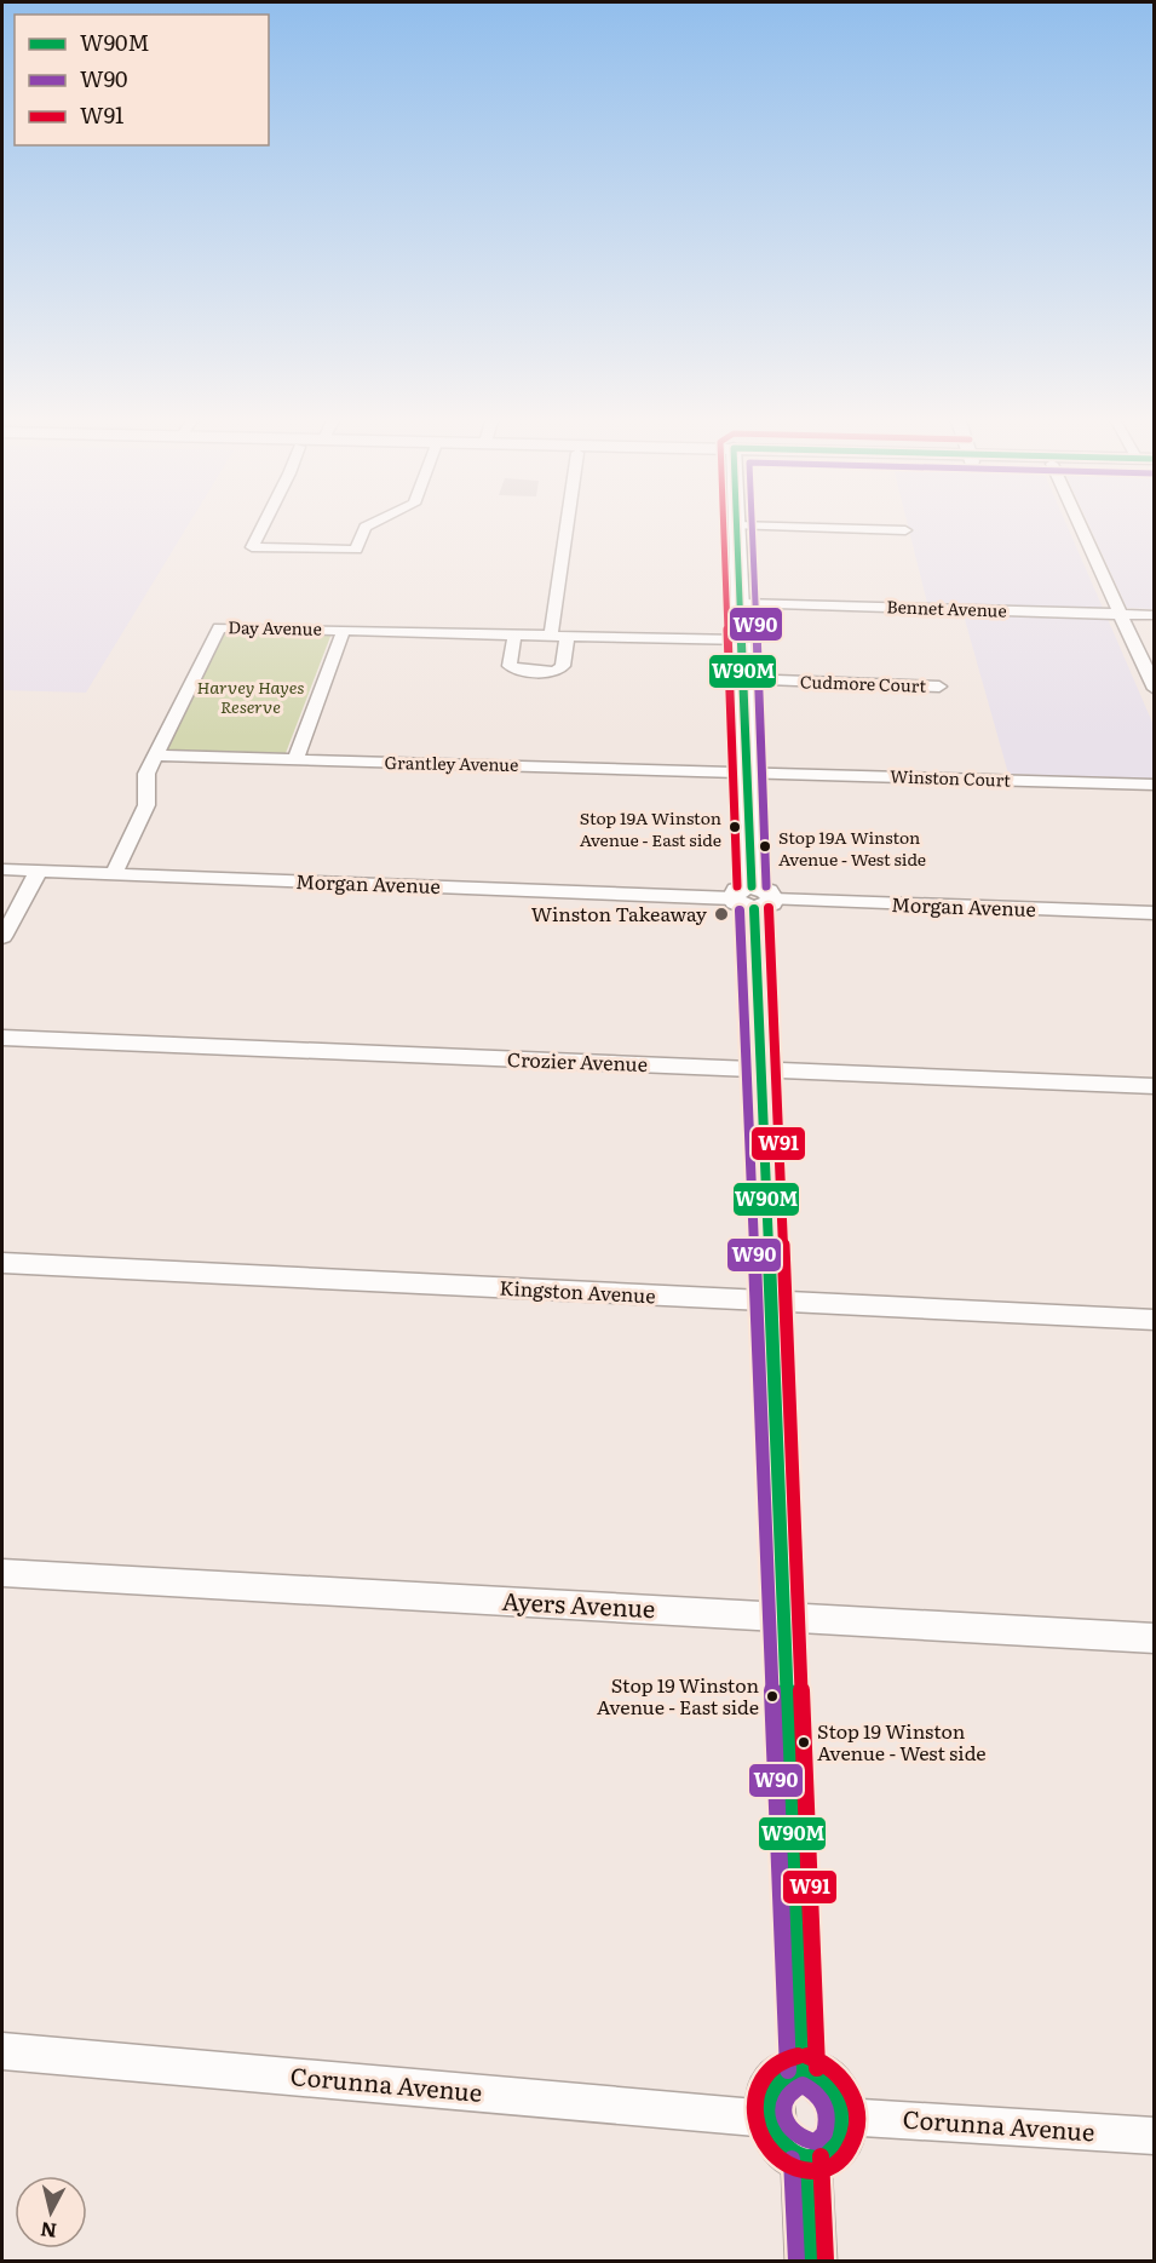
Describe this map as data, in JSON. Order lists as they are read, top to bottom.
{
  "streets": {
    "street": [
      "Bennet Avenue",
      "Day Avenue",
      "Cudmore Court",
      "Grantley Avenue",
      "Winston Court",
      "Morgan Avenue",
      "Crozier Avenue",
      "Kingston Avenue",
      "Ayers Avenue",
      "Corunna Avenue"
    ]
  },
  "crossings": [
    ["Day Avenue", "Grantley Avenue"],
    ["Day Avenue", "Morgan Avenue"],
    ["Grantley Avenue", "Winston Court"]
  ],
  "parks": ["Harvey Hayes Reserve"],
  "places": [
    "Stop 19A Winston Avenue - East side",
    "Stop 19A Winston Avenue - West side",
    "Winston Takeaway",
    "Stop 19 Winston Avenue - East side",
    "Stop 19 Winston Avenue - West side"
  ],
  "lines": ["transit line W90M", "transit line W90", "transit line W91"],
  "legend": ["W90M", "W90", "W91"],
  "north": "bottom"
}
